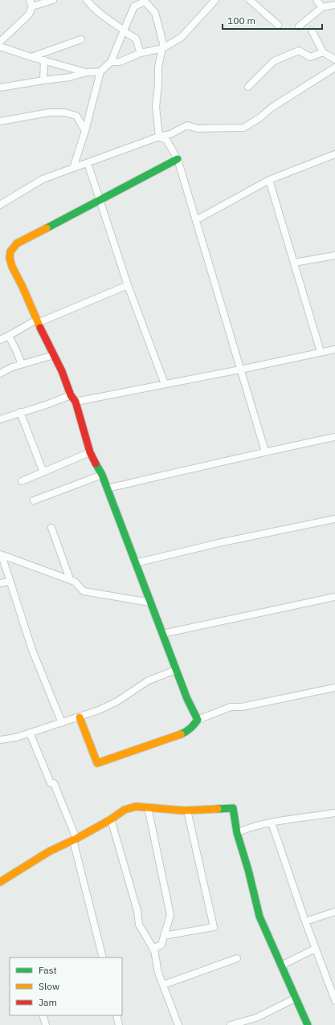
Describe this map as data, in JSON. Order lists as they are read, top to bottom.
{
  "legend": ["Fast", "Slow", "Jam"],
  "scale_bar": "100 m"
}
